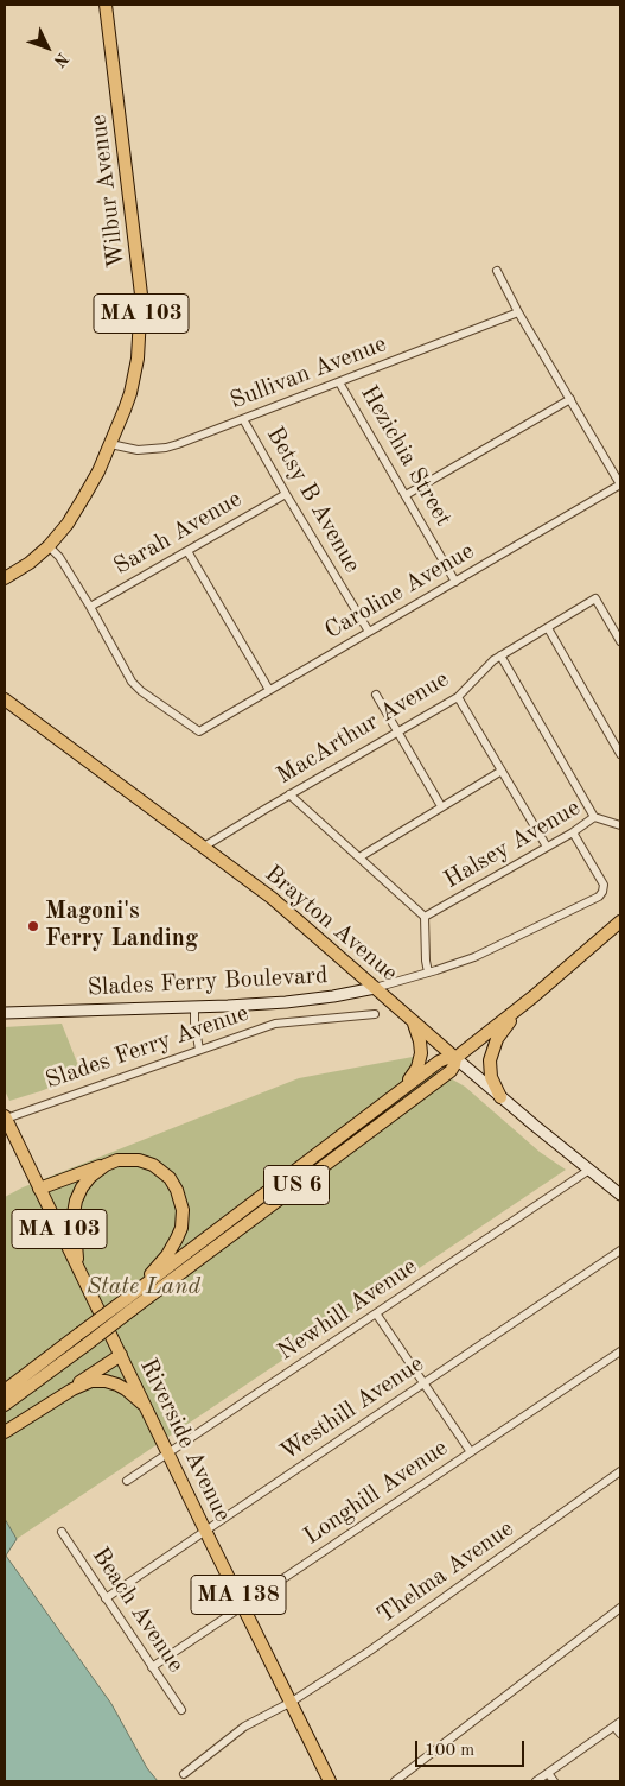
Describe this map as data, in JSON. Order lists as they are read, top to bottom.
{
  "streets": {
    "main road": [
      "Wilbur Avenue",
      "MA 103",
      "Brayton Avenue",
      "Slades Ferry Boulevard",
      "US 6",
      "Riverside Avenue",
      "MA 138"
    ],
    "street": [
      "Sullivan Avenue",
      "Hezichia Street",
      "Betsy B Avenue",
      "Sarah Avenue",
      "Caroline Avenue",
      "MacArthur Avenue",
      "Halsey Avenue",
      "Slades Ferry Avenue",
      "Newhill Avenue",
      "Westhill Avenue",
      "Longhill Avenue",
      "Thelma Avenue",
      "Beach Avenue"
    ]
  },
  "crossings": [
    ["Wilbur Avenue", "Sullivan Avenue"],
    ["Sullivan Avenue", "Hezichia Street"],
    ["Sullivan Avenue", "Betsy B Avenue"],
    ["Hezichia Street", "Caroline Avenue"],
    ["Betsy B Avenue", "Sarah Avenue"],
    ["Betsy B Avenue", "Caroline Avenue"],
    ["Sarah Avenue", "Caroline Avenue"],
    ["MacArthur Avenue", "Brayton Avenue"],
    ["Halsey Avenue", "Slades Ferry Boulevard"],
    ["Brayton Avenue", "Slades Ferry Boulevard"],
    ["Brayton Avenue", "US 6"],
    ["Brayton Avenue", "Newhill Avenue"],
    ["Slades Ferry Avenue", "Riverside Avenue"],
    ["Newhill Avenue", "Riverside Avenue"],
    ["Westhill Avenue", "Riverside Avenue"],
    ["Westhill Avenue", "Beach Avenue"],
    ["Riverside Avenue", "Longhill Avenue"],
    ["Riverside Avenue", "Thelma Avenue"],
    ["Riverside Avenue", "MA 138"],
    ["Longhill Avenue", "Beach Avenue"]
  ],
  "parks": ["State Land"],
  "places": ["Magoni's Ferry Landing"],
  "scale_bar": "100 m",
  "north": "bottom right"
}
